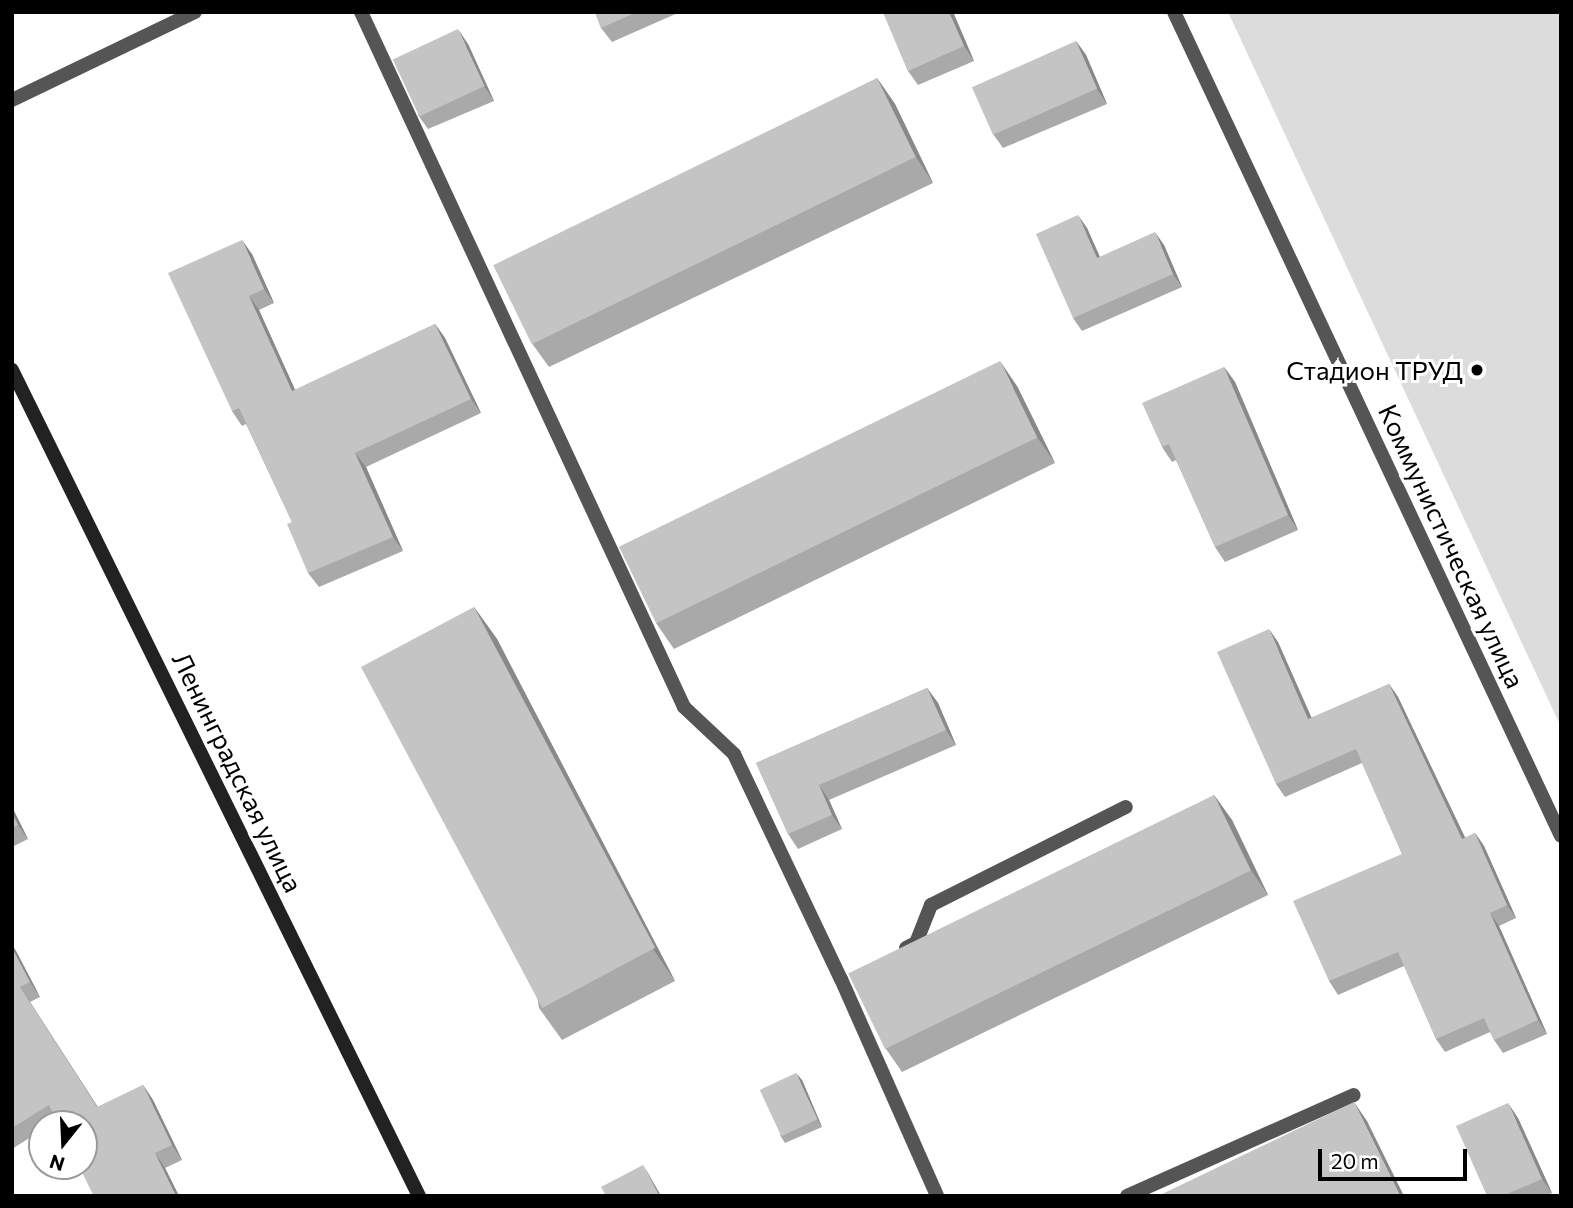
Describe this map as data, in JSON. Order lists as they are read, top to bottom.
{
  "streets": {
    "street": ["Коммунистическая улица", "Ленинградская улица"]
  },
  "places": ["Стадион ТРУД"],
  "scale_bar": "20 m",
  "north": "bottom"
}
